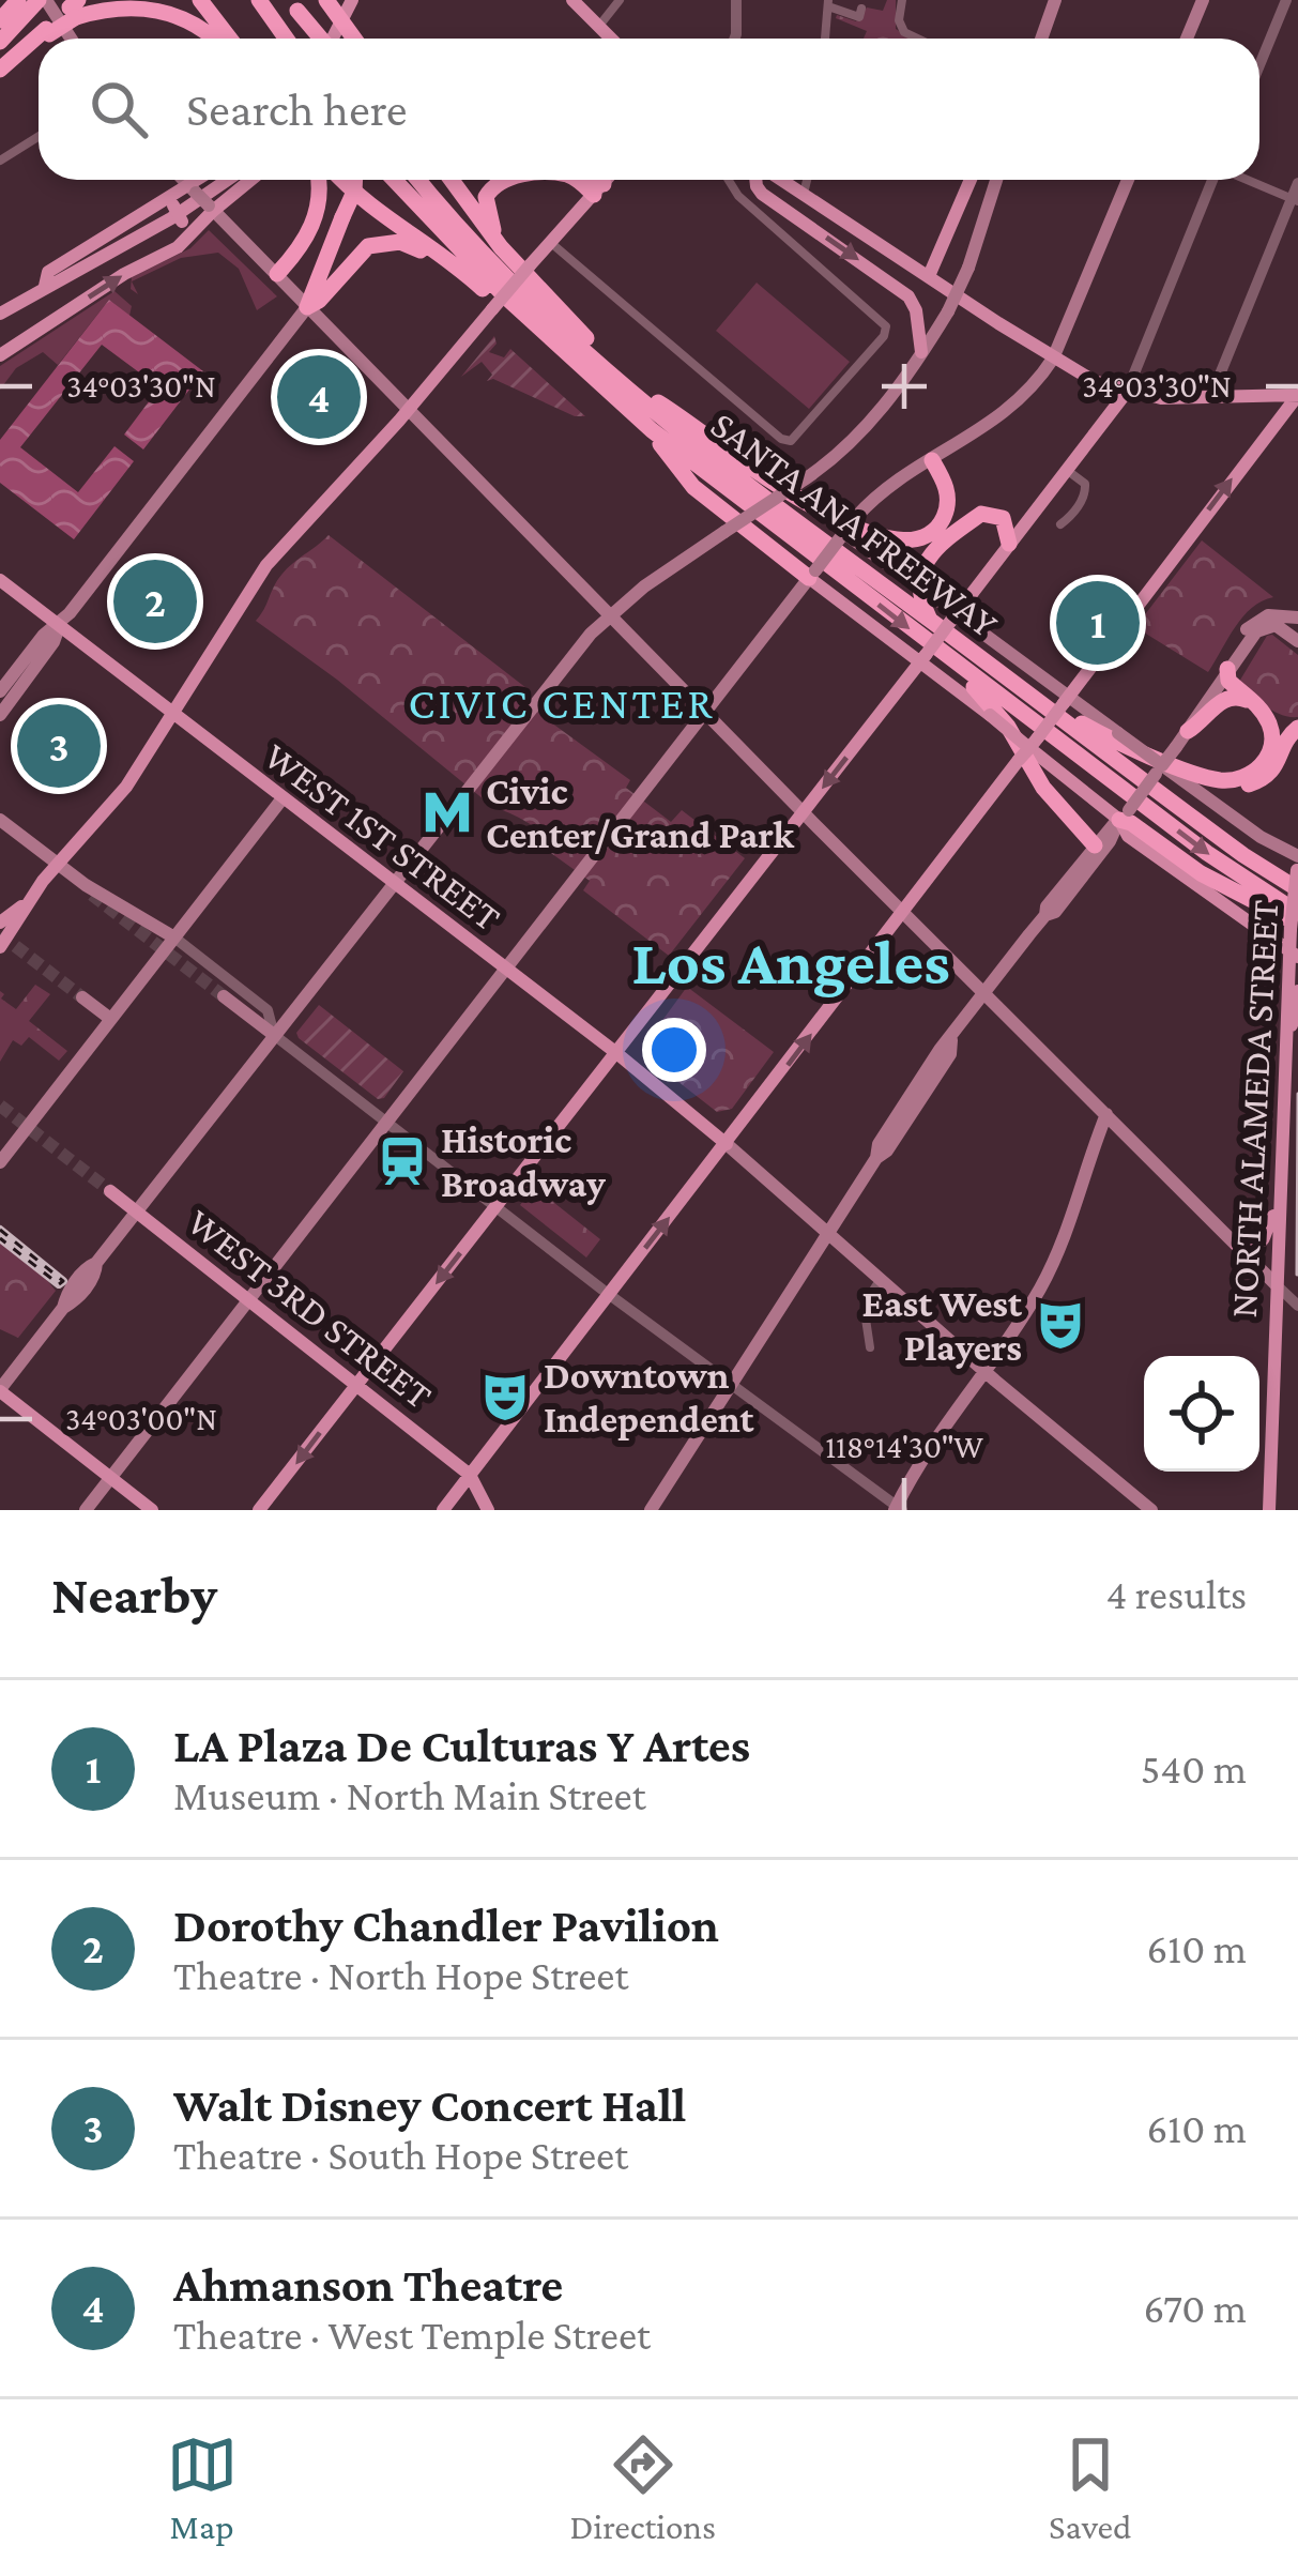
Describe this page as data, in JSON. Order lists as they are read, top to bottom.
{
  "streets": {
    "highway": ["SANTA ANA FREEWAY"],
    "main road": ["WEST 1ST STREET", "NORTH ALAMEDA STREET", "WEST 3RD STREET"]
  },
  "crossings": [
    ["SANTA ANA FREEWAY", "NORTH ALAMEDA STREET"]
  ],
  "districts": ["CIVIC CENTER", "Los Angeles"],
  "places": {
    "metro station": ["Civic Center/Grand Park"],
    "station": ["Historic Broadway"],
    "theatre": ["East West Players", "Downtown Independent"]
  },
  "page": {
    "search": "Search here",
    "pins": [
      "4",
      "2",
      "1",
      "3"
    ],
    "heading": ["Nearby", "4 results"],
    "list": [
      {
        "mark": "1",
        "name": "LA Plaza De Culturas Y Artes",
        "note": "Museum · North Main Street",
        "value": "540 m"
      },
      {
        "mark": "2",
        "name": "Dorothy Chandler Pavilion",
        "note": "Theatre · North Hope Street",
        "value": "610 m"
      },
      {
        "mark": "3",
        "name": "Walt Disney Concert Hall",
        "note": "Theatre · South Hope Street",
        "value": "610 m"
      },
      {
        "mark": "4",
        "name": "Ahmanson Theatre",
        "note": "Theatre · West Temple Street",
        "value": "670 m"
      }
    ],
    "nav": ["Map", "Directions", "Saved"]
  },
  "coordinates": ["34°03'30\"N", "34°03'00\"N", "118°14'30\"W"]
}
